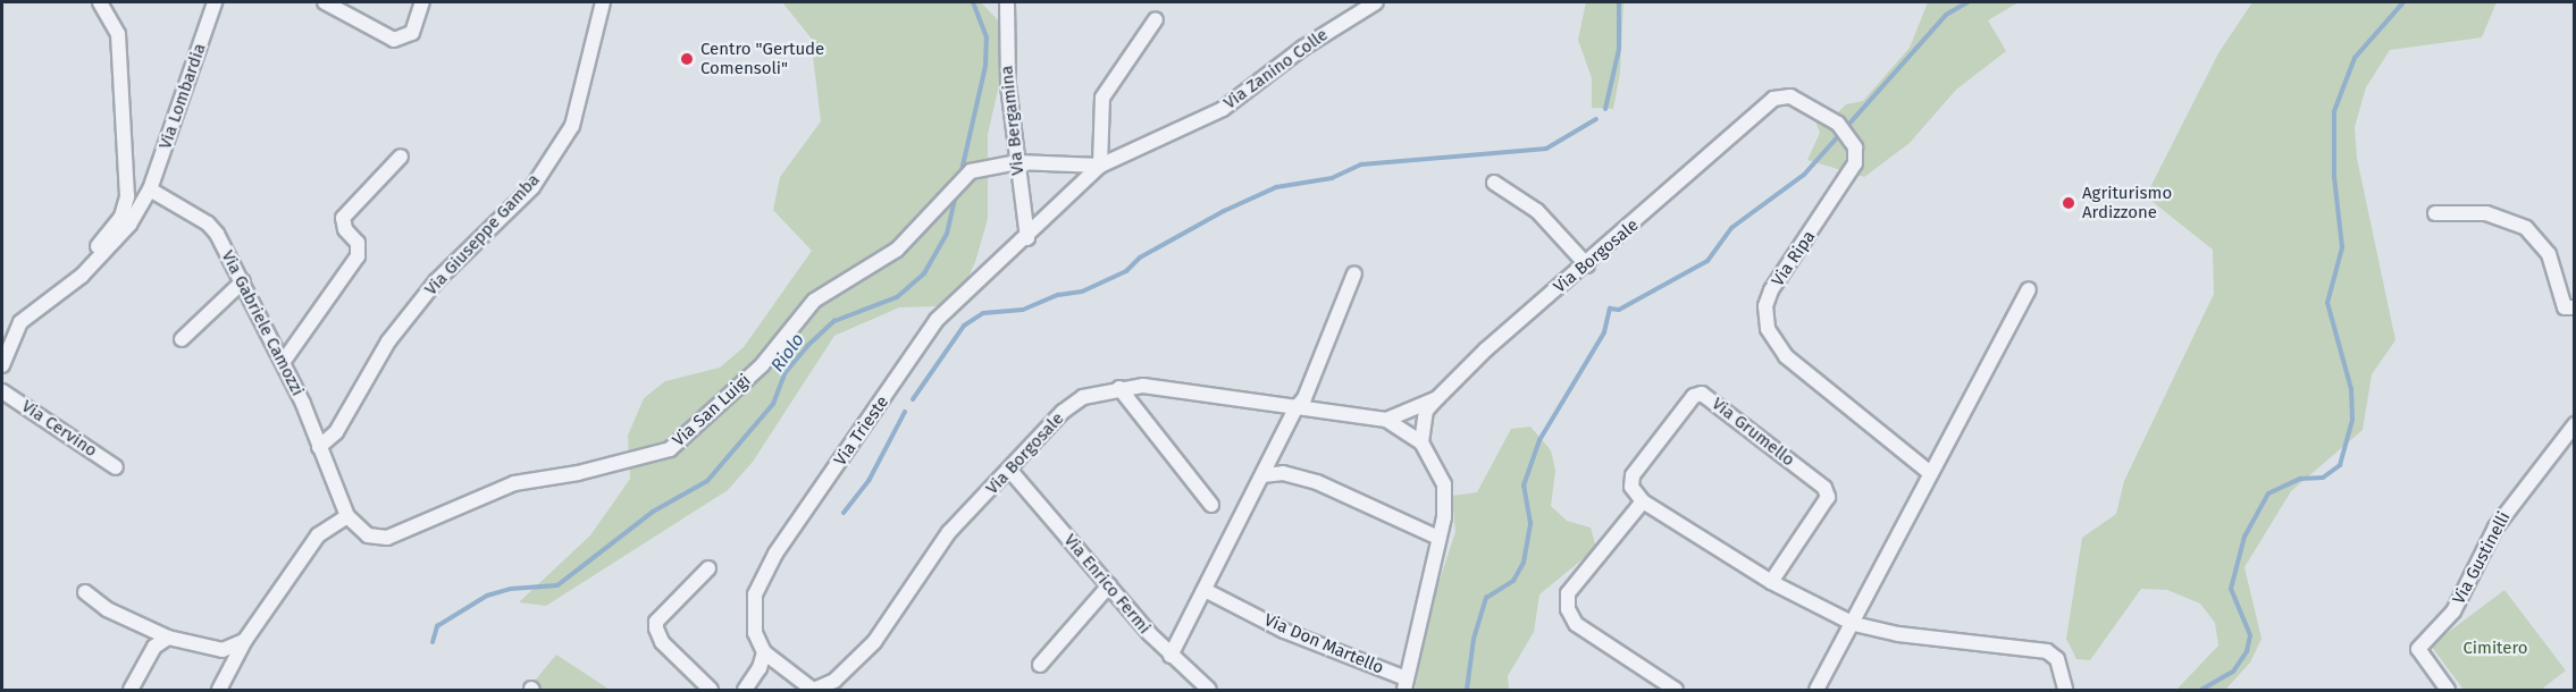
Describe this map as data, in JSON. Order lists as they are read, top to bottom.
{
  "streets": {
    "street": [
      "Via Zanino Colle",
      "Via Lombardia",
      "Via Bergamina",
      "Via Giuseppe Gamba",
      "Via Borgosale",
      "Via Ripa",
      "Via Gabriele Camozzi",
      "Via San Luigi",
      "Via Cervino",
      "Via Trieste",
      "Via Grumello",
      "Via Gustinelli",
      "Via Enrico Fermi",
      "Via Don Martello"
    ]
  },
  "crossings": [
    ["Via Zanino Colle", "Via Bergamina"],
    ["Via Zanino Colle", "Via San Luigi"],
    ["Via Zanino Colle", "Via Trieste"],
    ["Via Lombardia", "Via Gabriele Camozzi"],
    ["Via Bergamina", "Via San Luigi"],
    ["Via Bergamina", "Via Trieste"],
    ["Via Giuseppe Gamba", "Via Gabriele Camozzi"],
    ["Via Borgosale", "Via Ripa"],
    ["Via Borgosale", "Via Trieste"],
    ["Via Borgosale", "Via Enrico Fermi"],
    ["Via Gabriele Camozzi", "Via San Luigi"]
  ],
  "water": ["Riolo"],
  "parks": ["Cimitero"],
  "places": ["Centro \"Gertude Comensoli\"", "Agriturismo Ardizzone"]
}
